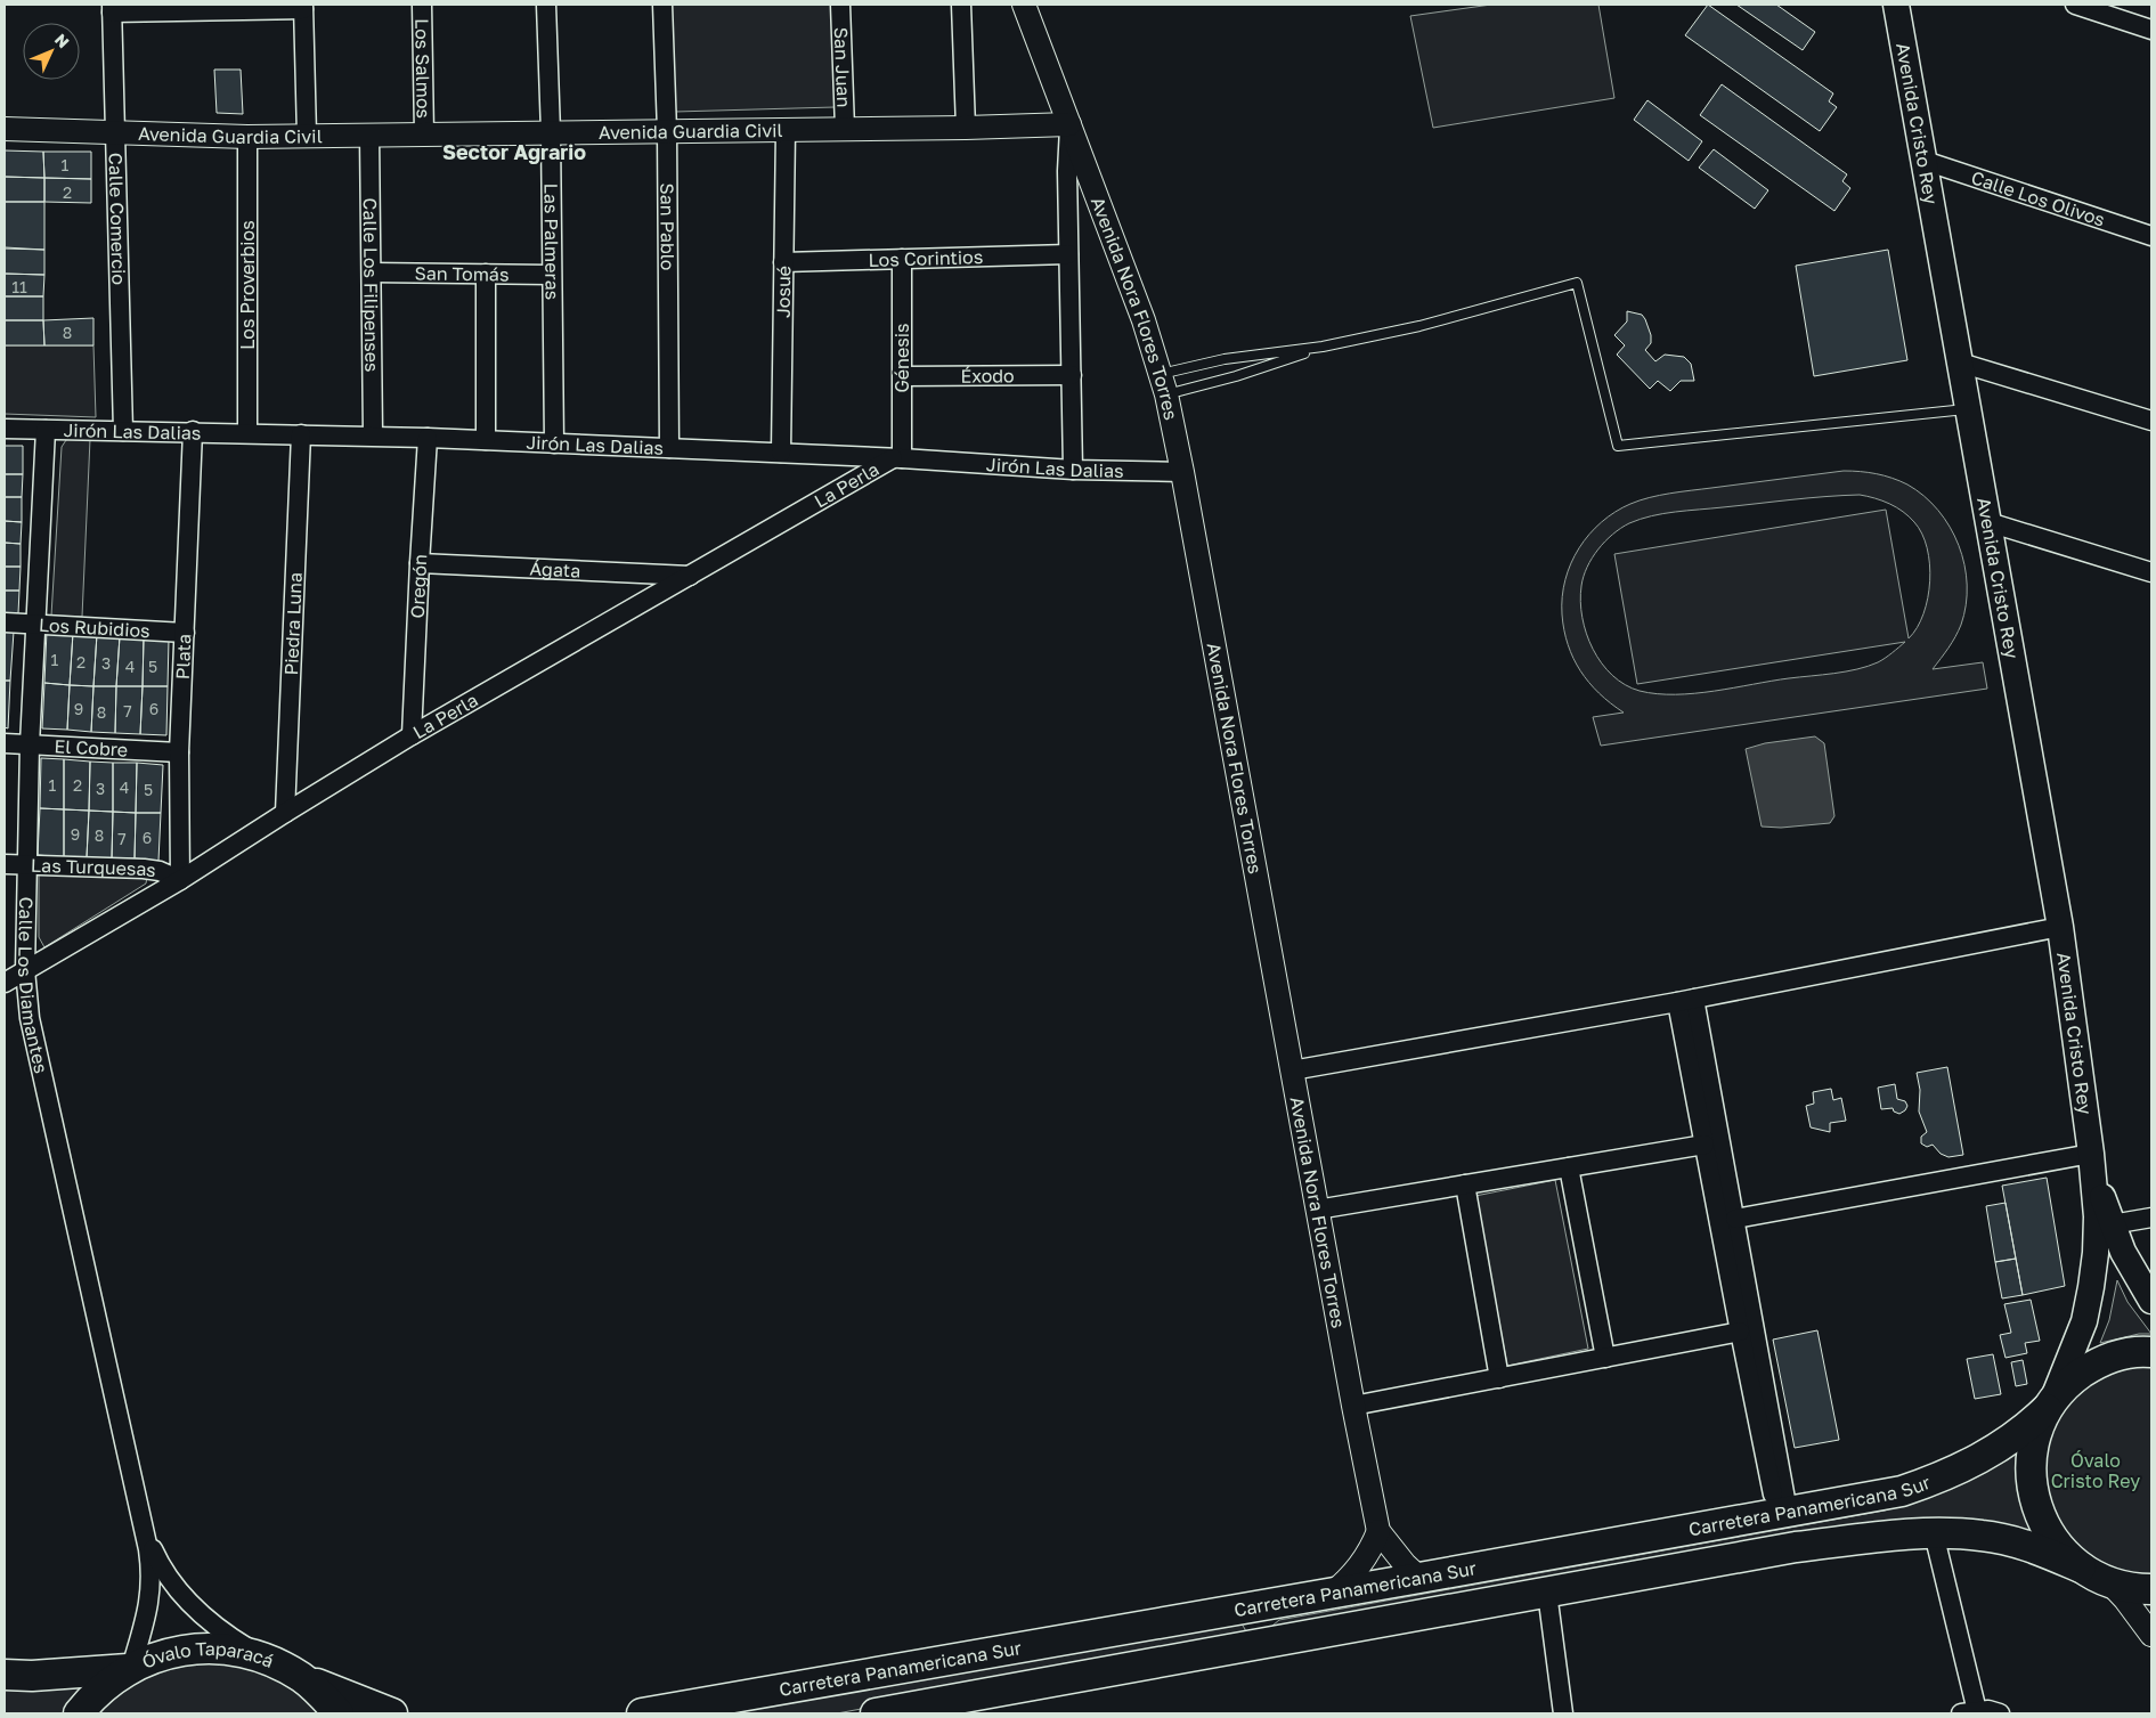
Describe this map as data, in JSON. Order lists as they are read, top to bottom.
{
  "streets": {
    "highway": ["Carretera Panamericana Sur", "Óvalo Taparacá"],
    "main road": ["Avenida Cristo Rey"],
    "street": [
      "San Juan",
      "Los Salmos",
      "Avenida Guardia Civil",
      "Calle Los Olivos",
      "Calle Comercio",
      "San Pablo",
      "Las Palmeras",
      "Los Corintios",
      "San Tomás",
      "Los Proverbios",
      "Calle Los Filipenses",
      "Josué",
      "Avenida Nora Flores Torres",
      "Génesis",
      "Éxodo",
      "Jirón Las Dalias",
      "La Perla",
      "Ágata",
      "Oregón",
      "Piedra Luna",
      "Los Rubidios",
      "Plata",
      "El Cobre",
      "Las Turquesas",
      "Calle Los Diamantes"
    ]
  },
  "crossings": [
    ["San Juan", "Avenida Guardia Civil"],
    ["Los Salmos", "Avenida Guardia Civil"],
    ["Avenida Cristo Rey", "Calle Los Olivos"],
    ["Avenida Cristo Rey", "Carretera Panamericana Sur"],
    ["Avenida Guardia Civil", "Calle Comercio"],
    ["Avenida Guardia Civil", "San Pablo"],
    ["Avenida Guardia Civil", "Las Palmeras"],
    ["Avenida Guardia Civil", "Los Proverbios"],
    ["Avenida Guardia Civil", "Calle Los Filipenses"],
    ["Avenida Guardia Civil", "Josué"],
    ["Avenida Guardia Civil", "Avenida Nora Flores Torres"],
    ["Calle Comercio", "Jirón Las Dalias"],
    ["San Pablo", "Jirón Las Dalias"],
    ["Las Palmeras", "San Tomás"],
    ["Las Palmeras", "Jirón Las Dalias"],
    ["Los Corintios", "Josué"],
    ["Los Corintios", "Génesis"],
    ["San Tomás", "Calle Los Filipenses"],
    ["Los Proverbios", "Jirón Las Dalias"],
    ["Calle Los Filipenses", "Jirón Las Dalias"],
    ["Josué", "Jirón Las Dalias"],
    ["Avenida Nora Flores Torres", "Jirón Las Dalias"],
    ["Avenida Nora Flores Torres", "Carretera Panamericana Sur"],
    ["Génesis", "Éxodo"],
    ["Génesis", "Jirón Las Dalias"],
    ["Génesis", "La Perla"],
    ["Jirón Las Dalias", "La Perla"],
    ["Jirón Las Dalias", "Oregón"],
    ["Jirón Las Dalias", "Piedra Luna"],
    ["Jirón Las Dalias", "Plata"],
    ["Jirón Las Dalias", "Calle Los Diamantes"],
    ["La Perla", "Ágata"],
    ["La Perla", "Oregón"],
    ["La Perla", "Piedra Luna"],
    ["La Perla", "Plata"],
    ["La Perla", "Las Turquesas"],
    ["La Perla", "Calle Los Diamantes"],
    ["Ágata", "Oregón"],
    ["Los Rubidios", "Plata"],
    ["Los Rubidios", "Calle Los Diamantes"],
    ["Plata", "El Cobre"],
    ["Plata", "Las Turquesas"],
    ["El Cobre", "Calle Los Diamantes"],
    ["Las Turquesas", "Calle Los Diamantes"],
    ["Calle Los Diamantes", "Óvalo Taparacá"]
  ],
  "districts": ["Sector Agrario"],
  "parks": ["Óvalo Cristo Rey"],
  "house_numbers": [
    "1",
    "2",
    "11",
    "8",
    "1",
    "2",
    "3",
    "4",
    "5",
    "9",
    "6",
    "7",
    "8",
    "1",
    "2",
    "4",
    "3",
    "5",
    "9",
    "8",
    "6",
    "7"
  ],
  "north": "top right"
}
